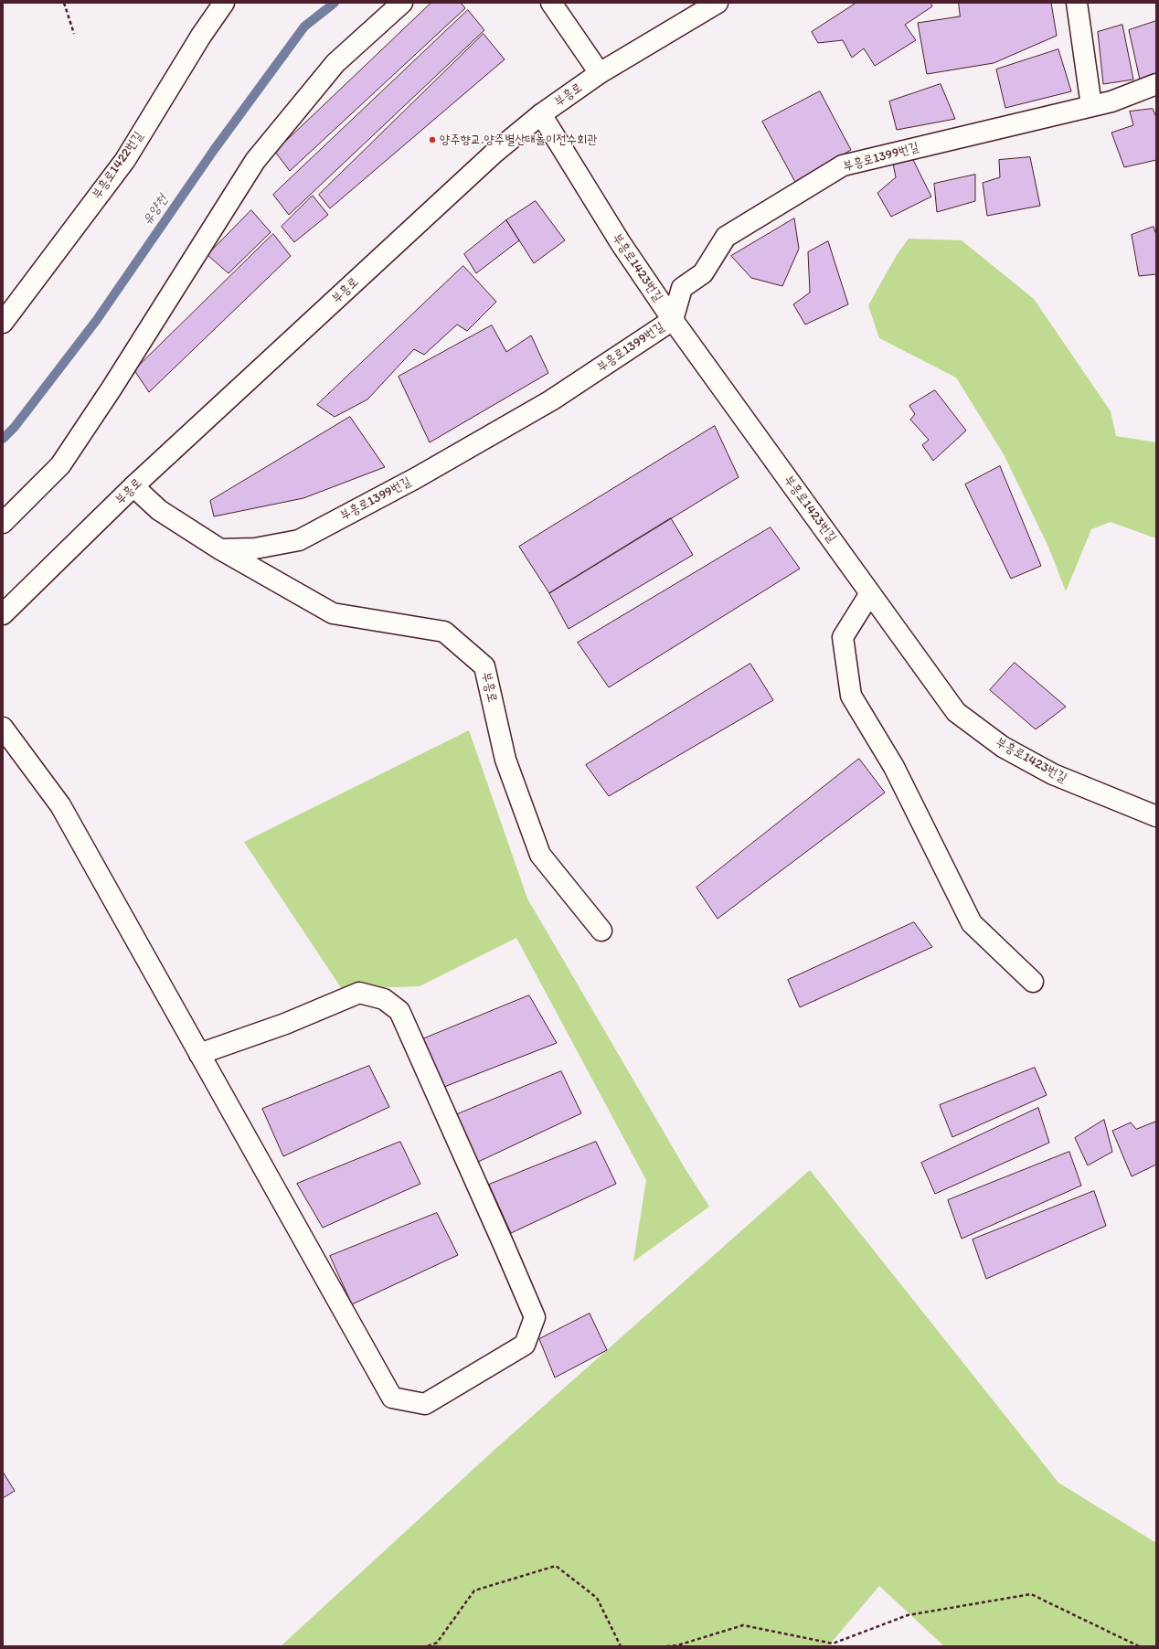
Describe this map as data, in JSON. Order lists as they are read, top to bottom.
{
  "streets": {
    "street": [
      "부흥로",
      "부흥로1399번길",
      "부흥로1422번길",
      "부흥로1423번길"
    ]
  },
  "crossings": [
    ["부흥로", "부흥로1399번길"],
    ["부흥로", "부흥로1423번길"],
    ["부흥로1399번길", "부흥로1423번길"]
  ],
  "water": ["유양천"],
  "places": ["양주향교.양주별산대놀이전수회관"]
}
